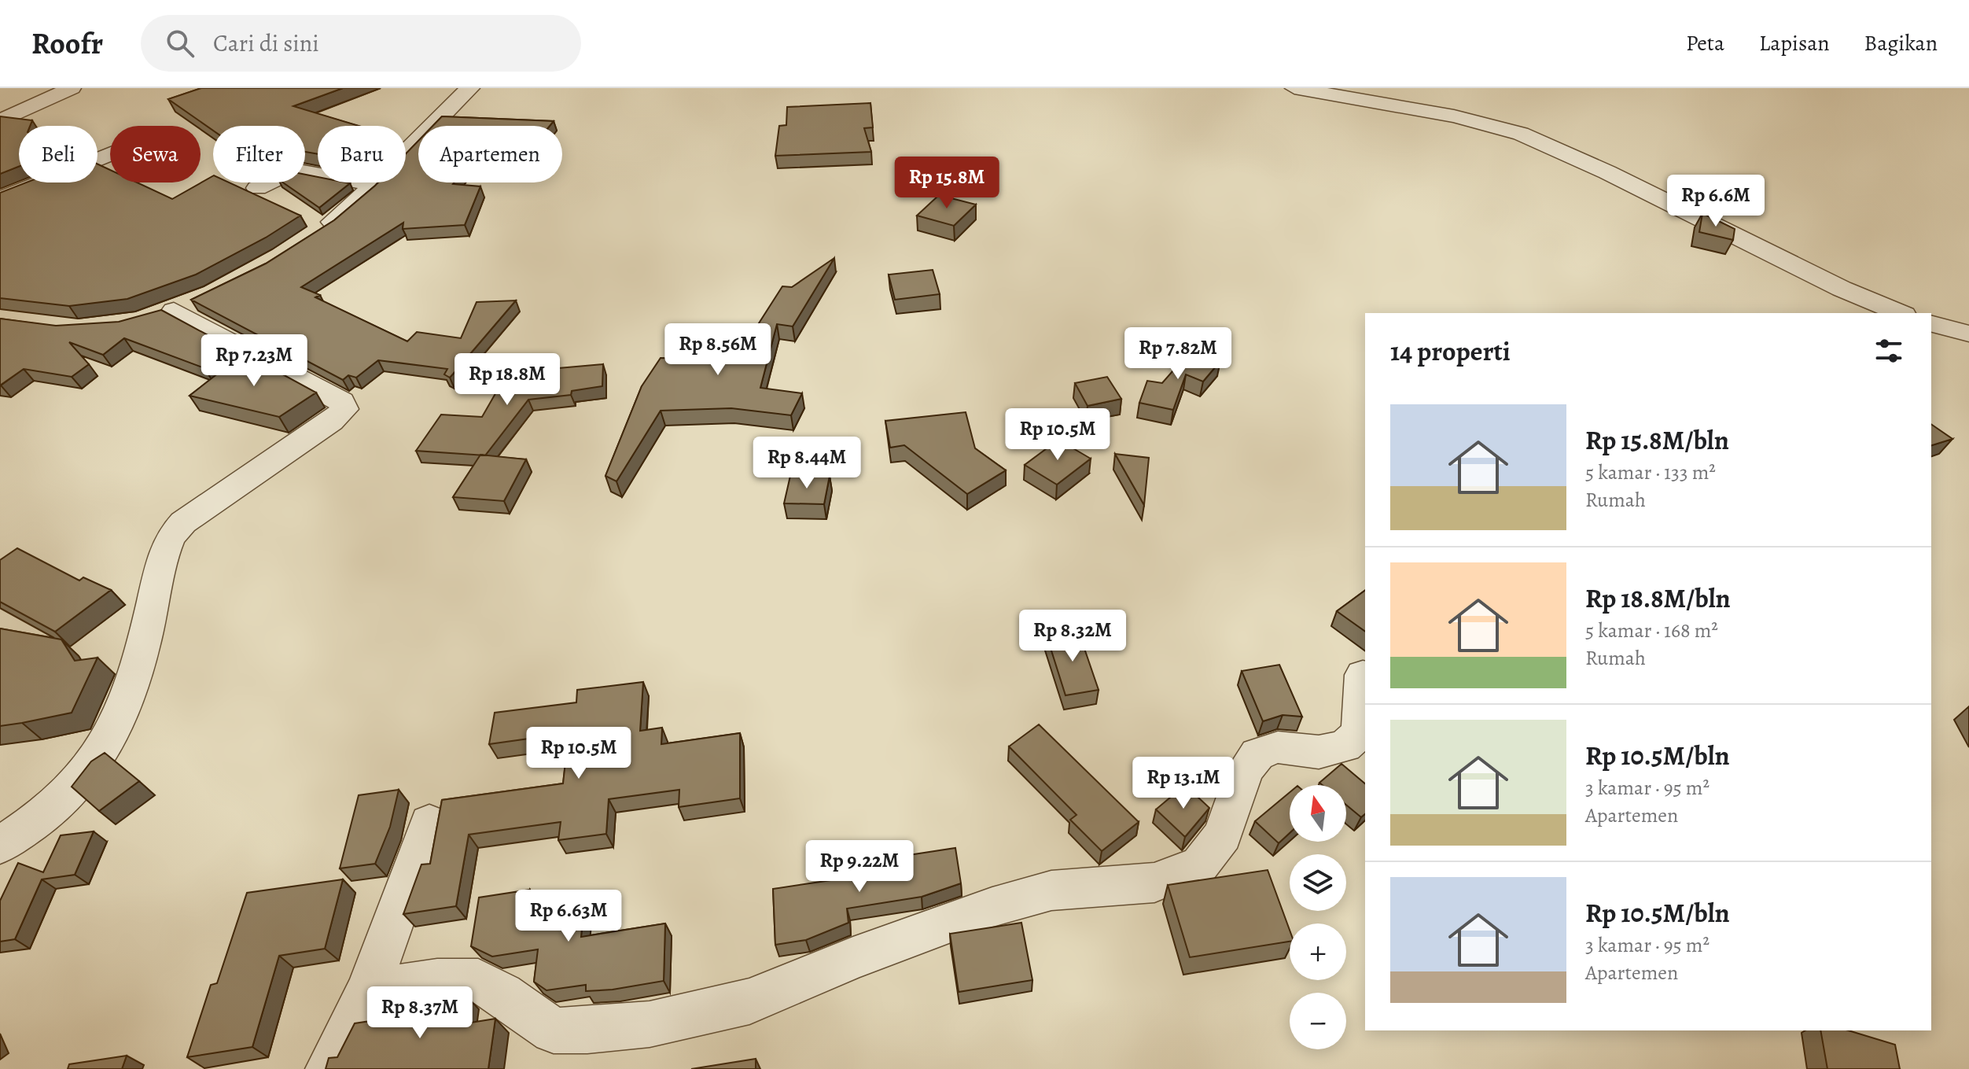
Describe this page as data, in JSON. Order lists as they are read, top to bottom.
{
  "north": "top",
  "page": {
    "header": "Roofr",
    "search": "Cari di sini",
    "nav": ["Peta", "Lapisan", "Bagikan"],
    "chip": [
      "Beli",
      "Sewa",
      "Filter",
      "Baru",
      "Apartemen"
    ],
    "price": [
      "Rp 15.8M",
      "Rp 6.6M",
      "Rp 8.56M",
      "Rp 7.82M",
      "Rp 7.23M",
      "Rp 18.8M",
      "Rp 10.5M",
      "Rp 8.44M",
      "Rp 8.32M",
      "Rp 10.5M",
      "Rp 13.1M",
      "Rp 9.22M",
      "Rp 6.63M",
      "Rp 8.37M"
    ],
    "heading": "14 properti",
    "list": [
      {
        "name": "Rp 15.8M/bln",
        "note": "5 kamar · 133 m² · Rumah"
      },
      {
        "name": "Rp 18.8M/bln",
        "note": "5 kamar · 168 m² · Rumah"
      },
      {
        "name": "Rp 10.5M/bln",
        "note": "3 kamar · 95 m² · Apartemen"
      },
      {
        "name": "Rp 10.5M/bln",
        "note": "3 kamar · 95 m² · Apartemen"
      }
    ],
    "map_buttons": ["+", "−"]
  }
}
